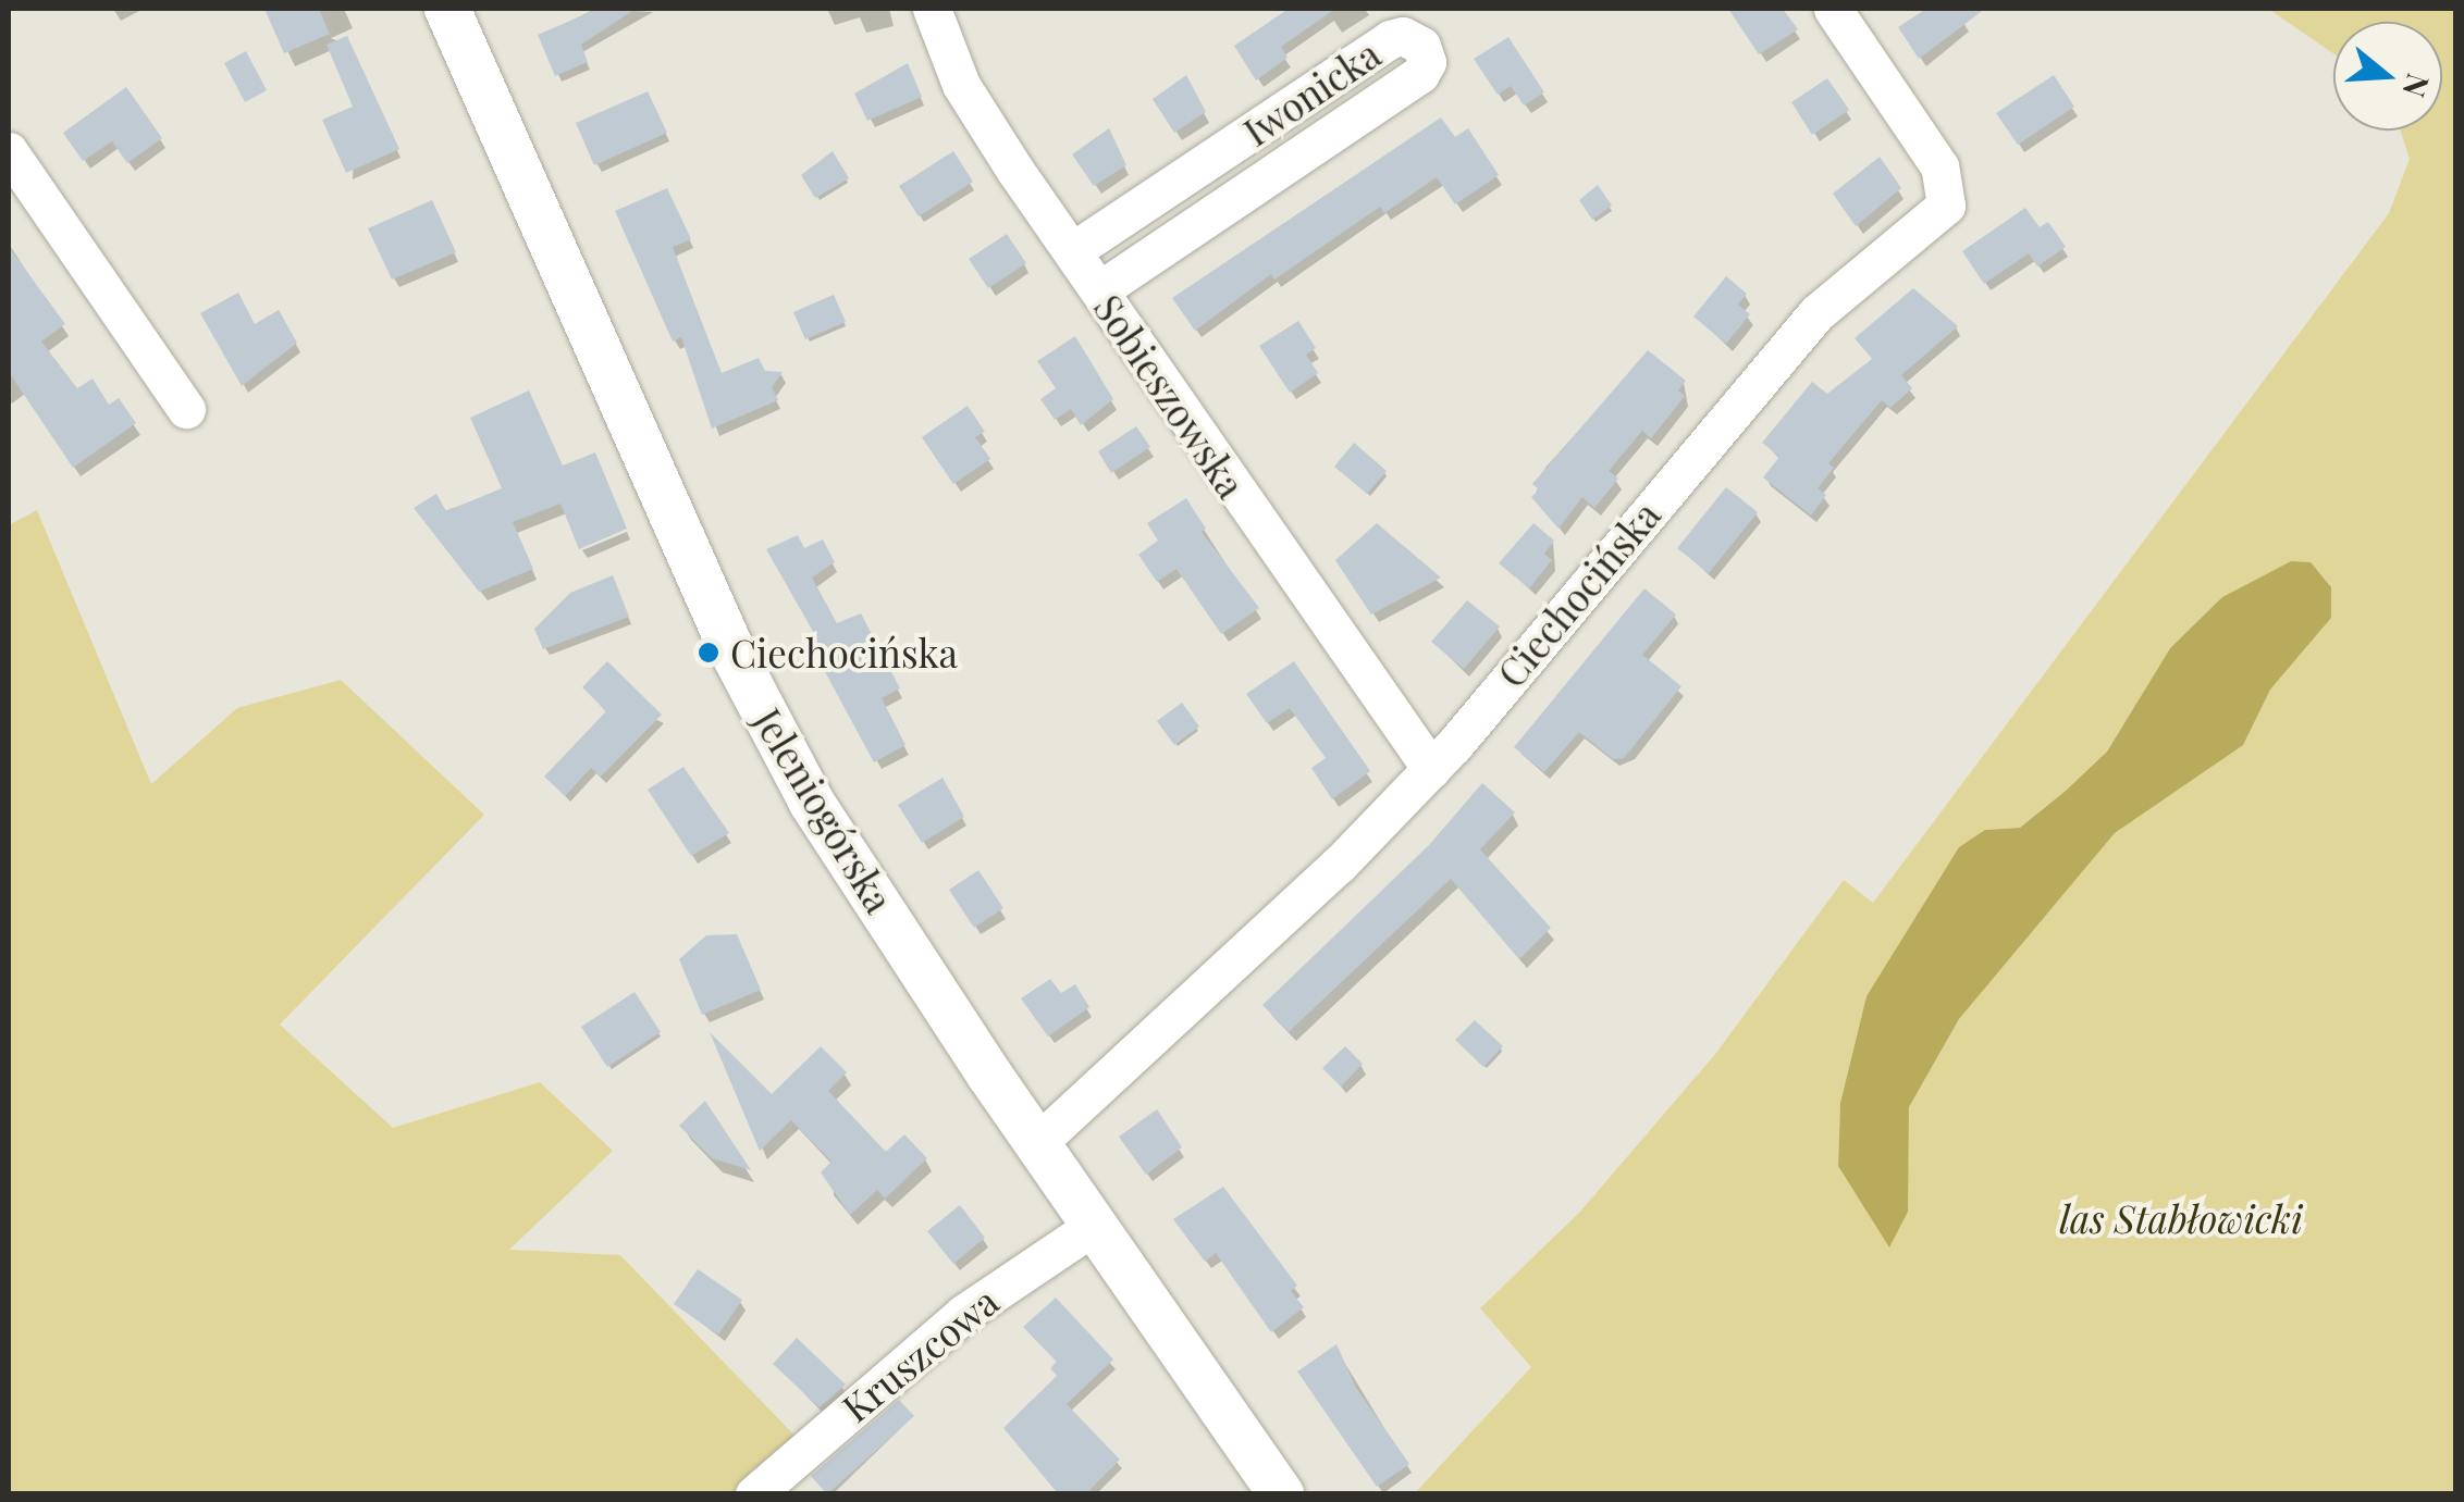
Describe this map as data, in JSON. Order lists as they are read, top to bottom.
{
  "streets": {
    "street": [
      "Iwonicka",
      "Sobieszowska",
      "Ciechocińska",
      "Jeleniogórska",
      "Kruszcowa"
    ]
  },
  "crossings": [
    ["Iwonicka", "Sobieszowska"],
    ["Sobieszowska", "Ciechocińska"],
    ["Ciechocińska", "Jeleniogórska"],
    ["Jeleniogórska", "Kruszcowa"]
  ],
  "parks": ["las Stabłowicki"],
  "places": ["Ciechocińska"],
  "north": "right"
}
